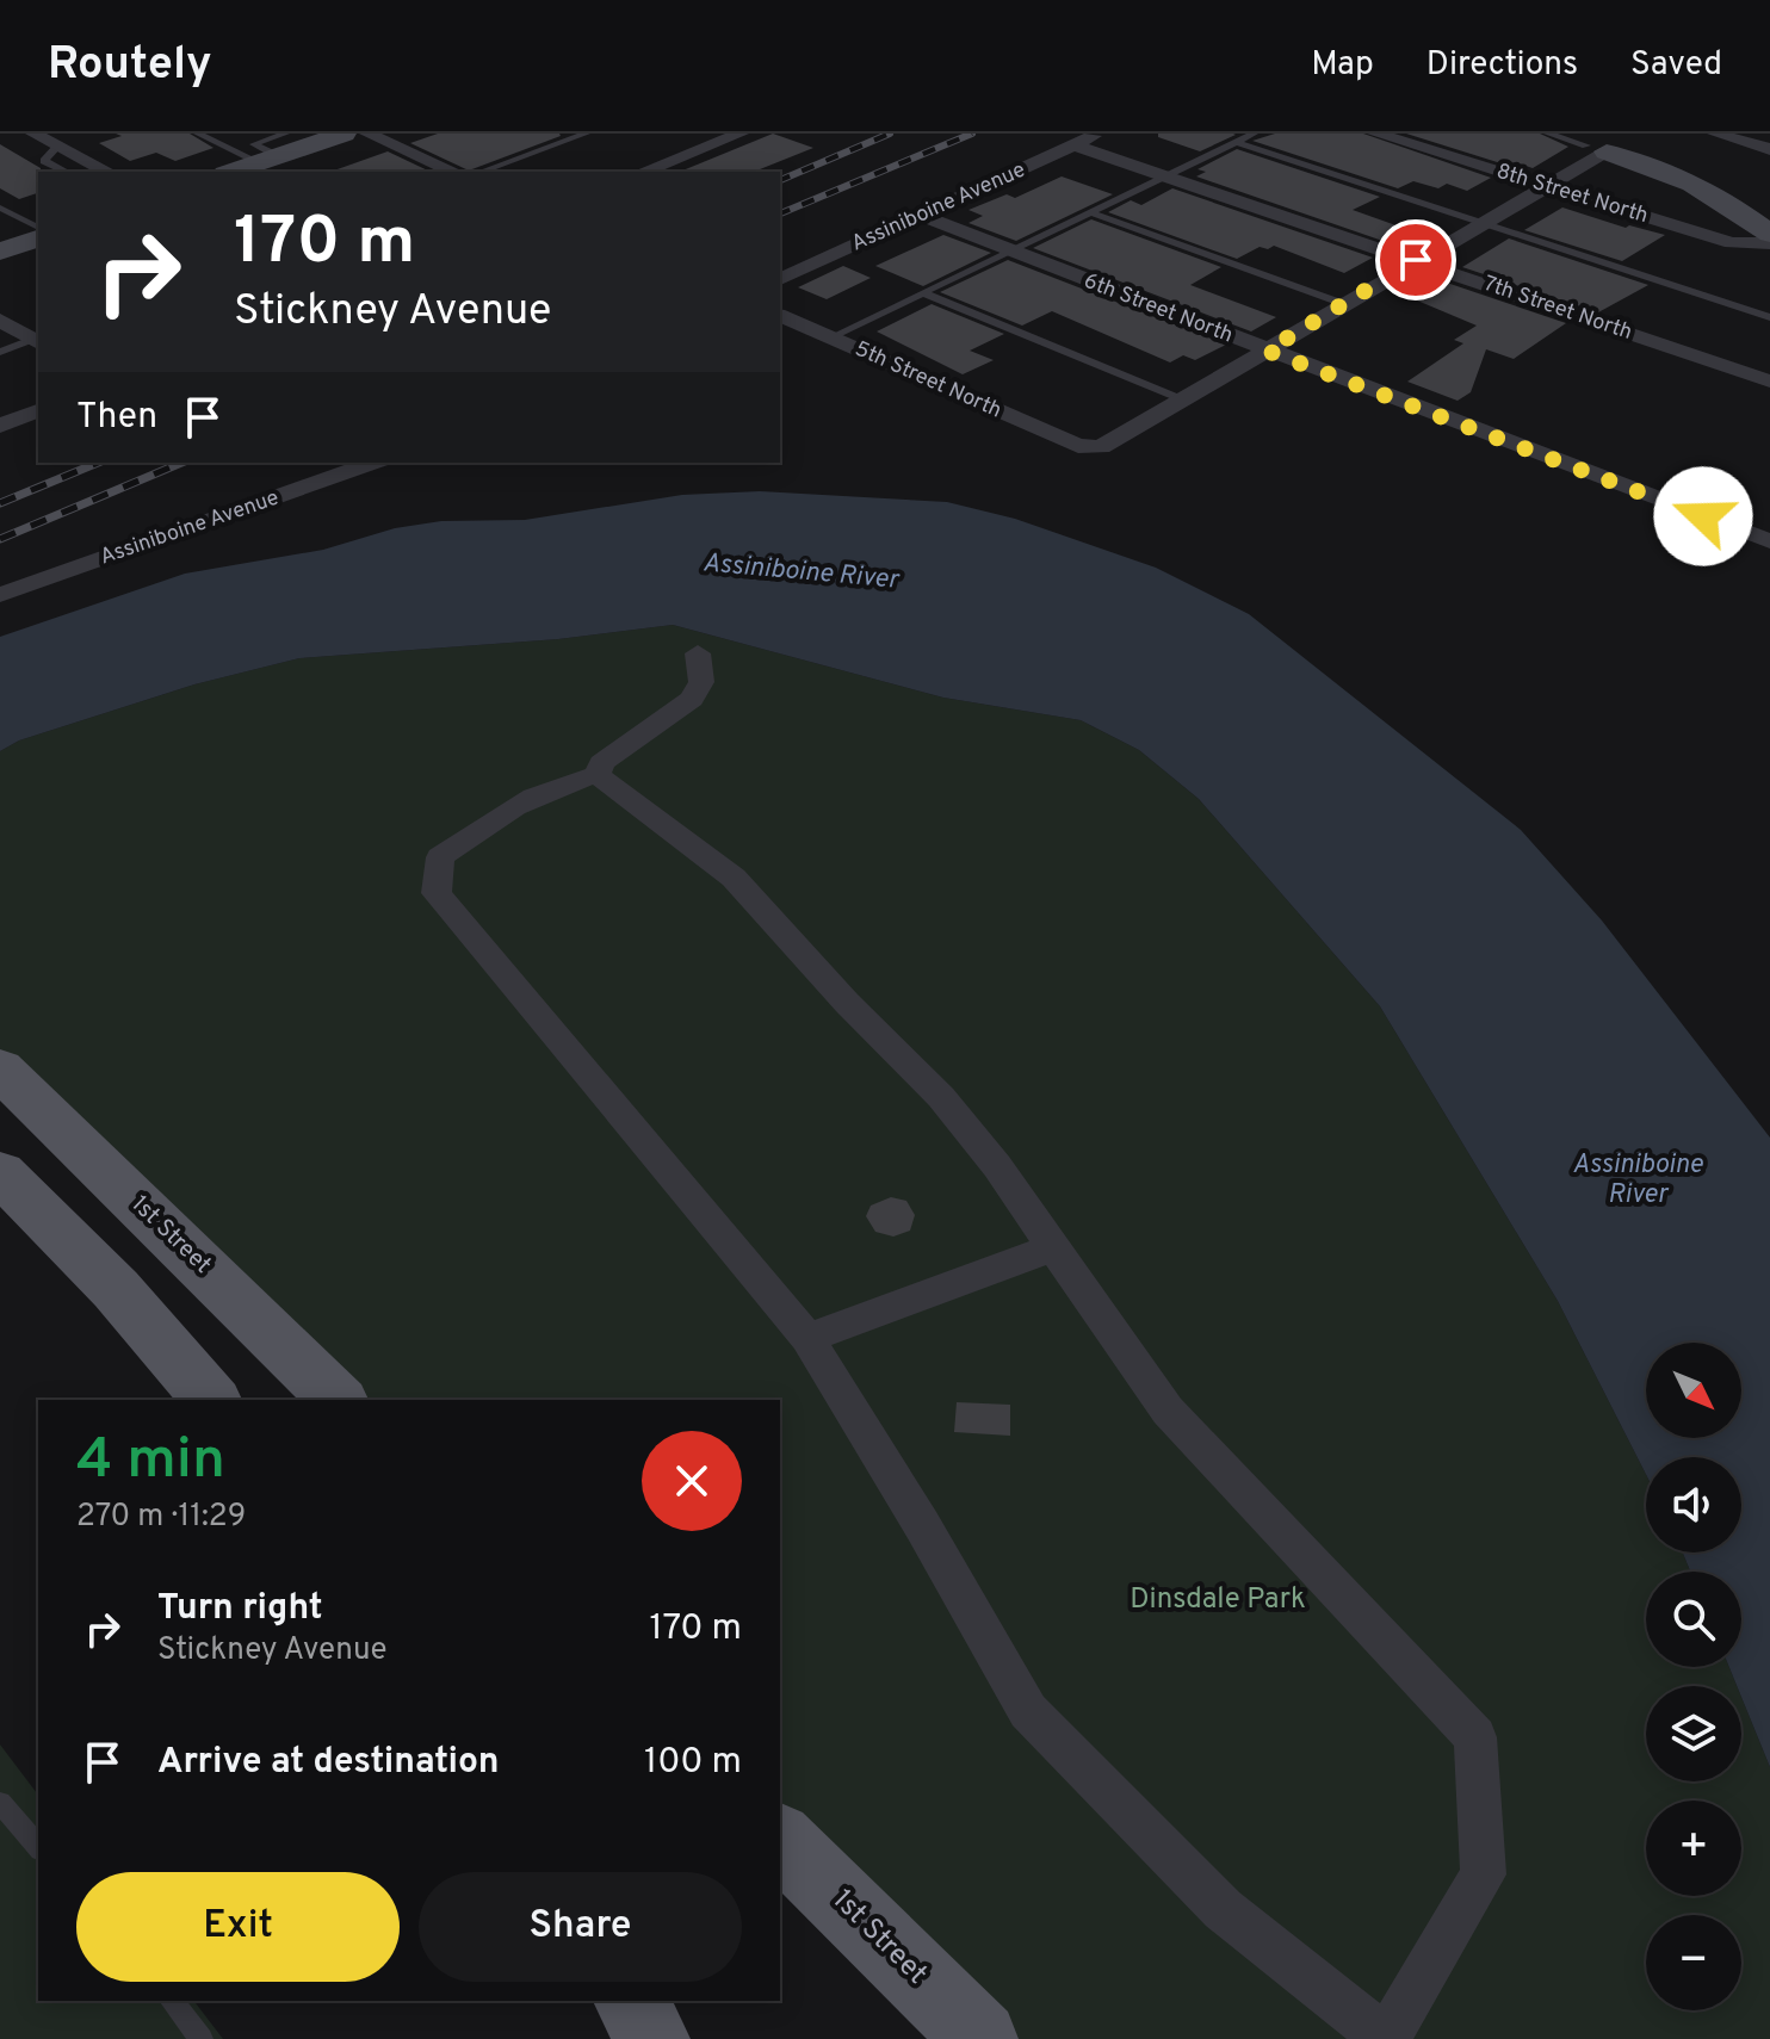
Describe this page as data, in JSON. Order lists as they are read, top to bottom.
{
  "streets": {
    "main road": ["1st Street"],
    "street": [
      "8th Street North",
      "Assiniboine Avenue",
      "6th Street North",
      "7th Street North",
      "5th Street North"
    ]
  },
  "crossings": [
    ["Assiniboine Avenue", "6th Street North"],
    ["Assiniboine Avenue", "7th Street North"]
  ],
  "water": ["Assiniboine River"],
  "parks": ["Dinsdale Park"],
  "north": "bottom right",
  "page": {
    "header": "Routely",
    "nav": ["Map", "Directions", "Saved"],
    "turn": ["170 m", "Stickney Avenue"],
    "then": "Then",
    "map_buttons": ["+", "−"],
    "heading": ["4 min", "270 m · 11:29"],
    "list": [
      {
        "name": "Turn right",
        "note": "Stickney Avenue",
        "value": "170 m"
      },
      {
        "name": "Arrive at destination",
        "value": "100 m"
      }
    ],
    "buttons": ["Exit", "Share"]
  }
}
